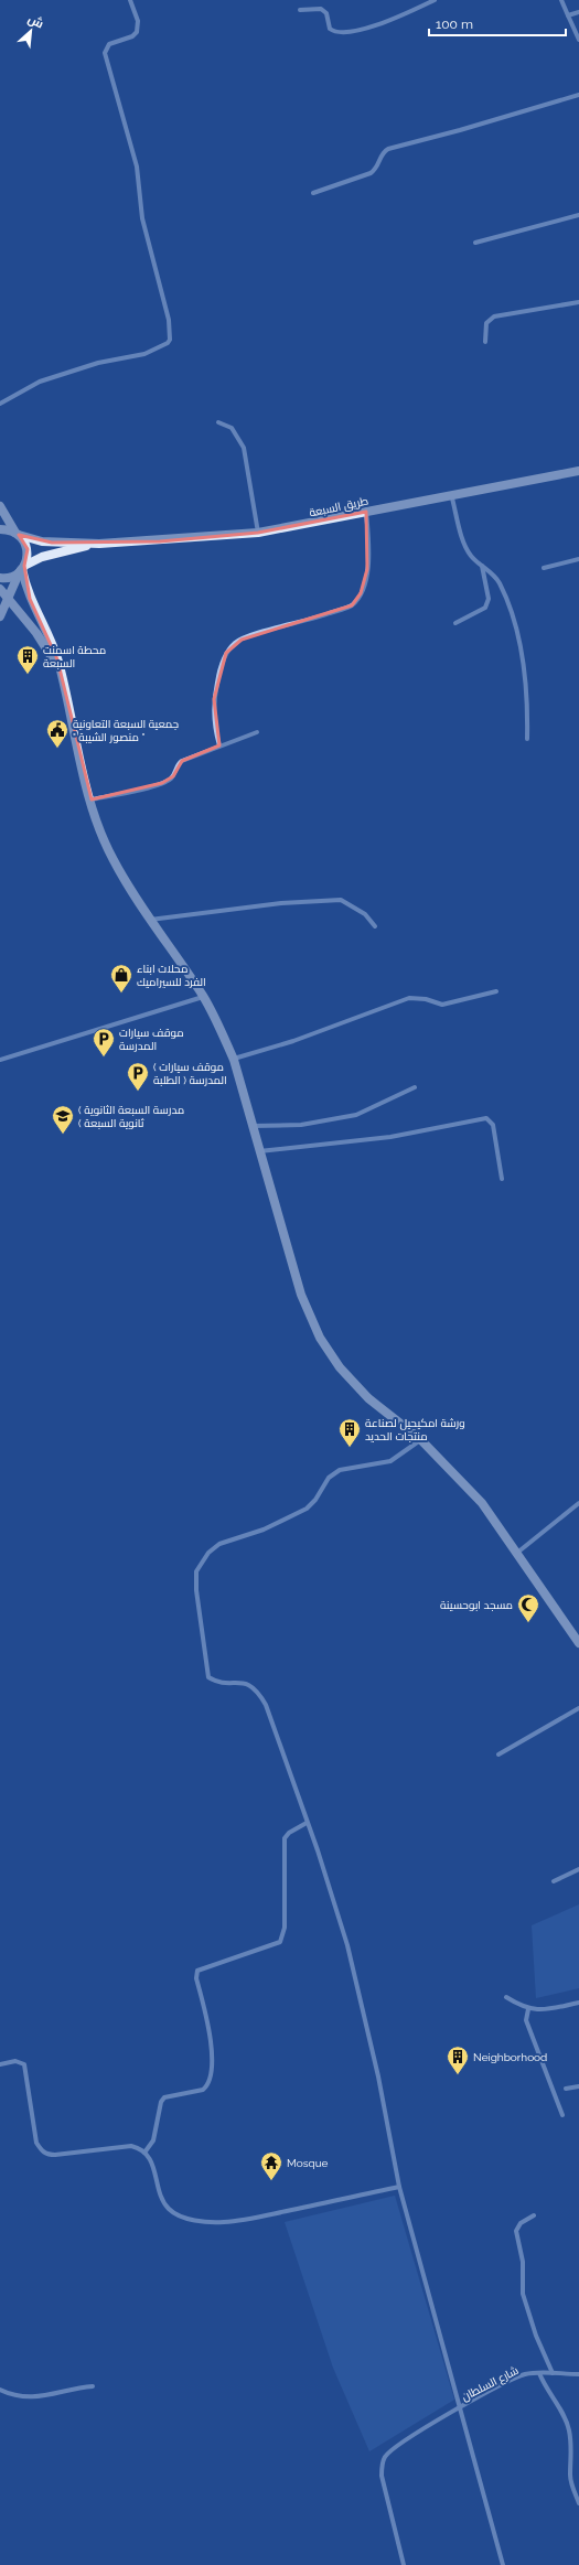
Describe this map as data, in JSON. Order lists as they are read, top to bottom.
{
  "streets": {
    "street": ["طريق السبعة", "شارع السلطان"]
  },
  "places": {
    "building": ["محطة اسمنت السبعة", "ورشة امكيحيل لصناعة منتجات الحديد", "Neighborhood"],
    "public building": ["جمعية السبعة التعاونية \" منصور الشيبة \""],
    "shop": ["محلات ابناء الفرد للسيراميك"],
    "parking": ["موقف سيارات المدرسة", "( موقف سيارات المدرسة ( الطلبة"],
    "school or university": ["( مدرسة السبعة الثانوية ( ثانوية السبعة"],
    "mosque": ["مسجد ابوحسينة"],
    "temple": ["Mosque"]
  },
  "scale_bar": "100 m",
  "north": "top right"
}
